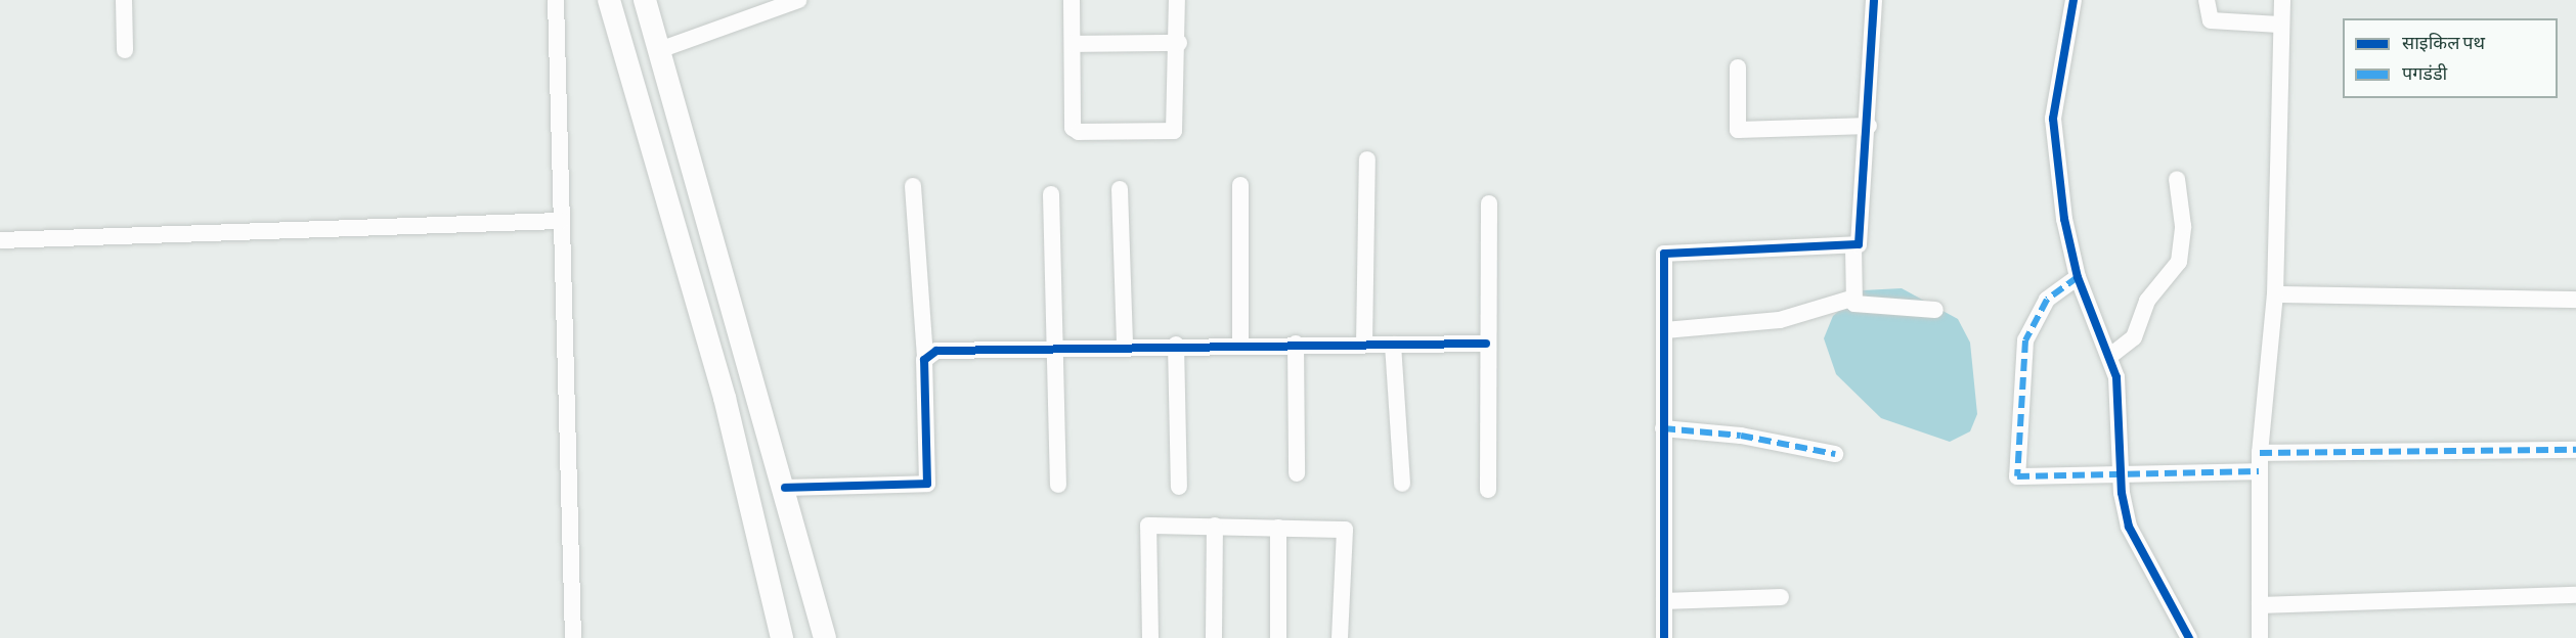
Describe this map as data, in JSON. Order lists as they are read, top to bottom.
{
  "legend": ["साइकिल पथ", "पगडंडी"]
}
